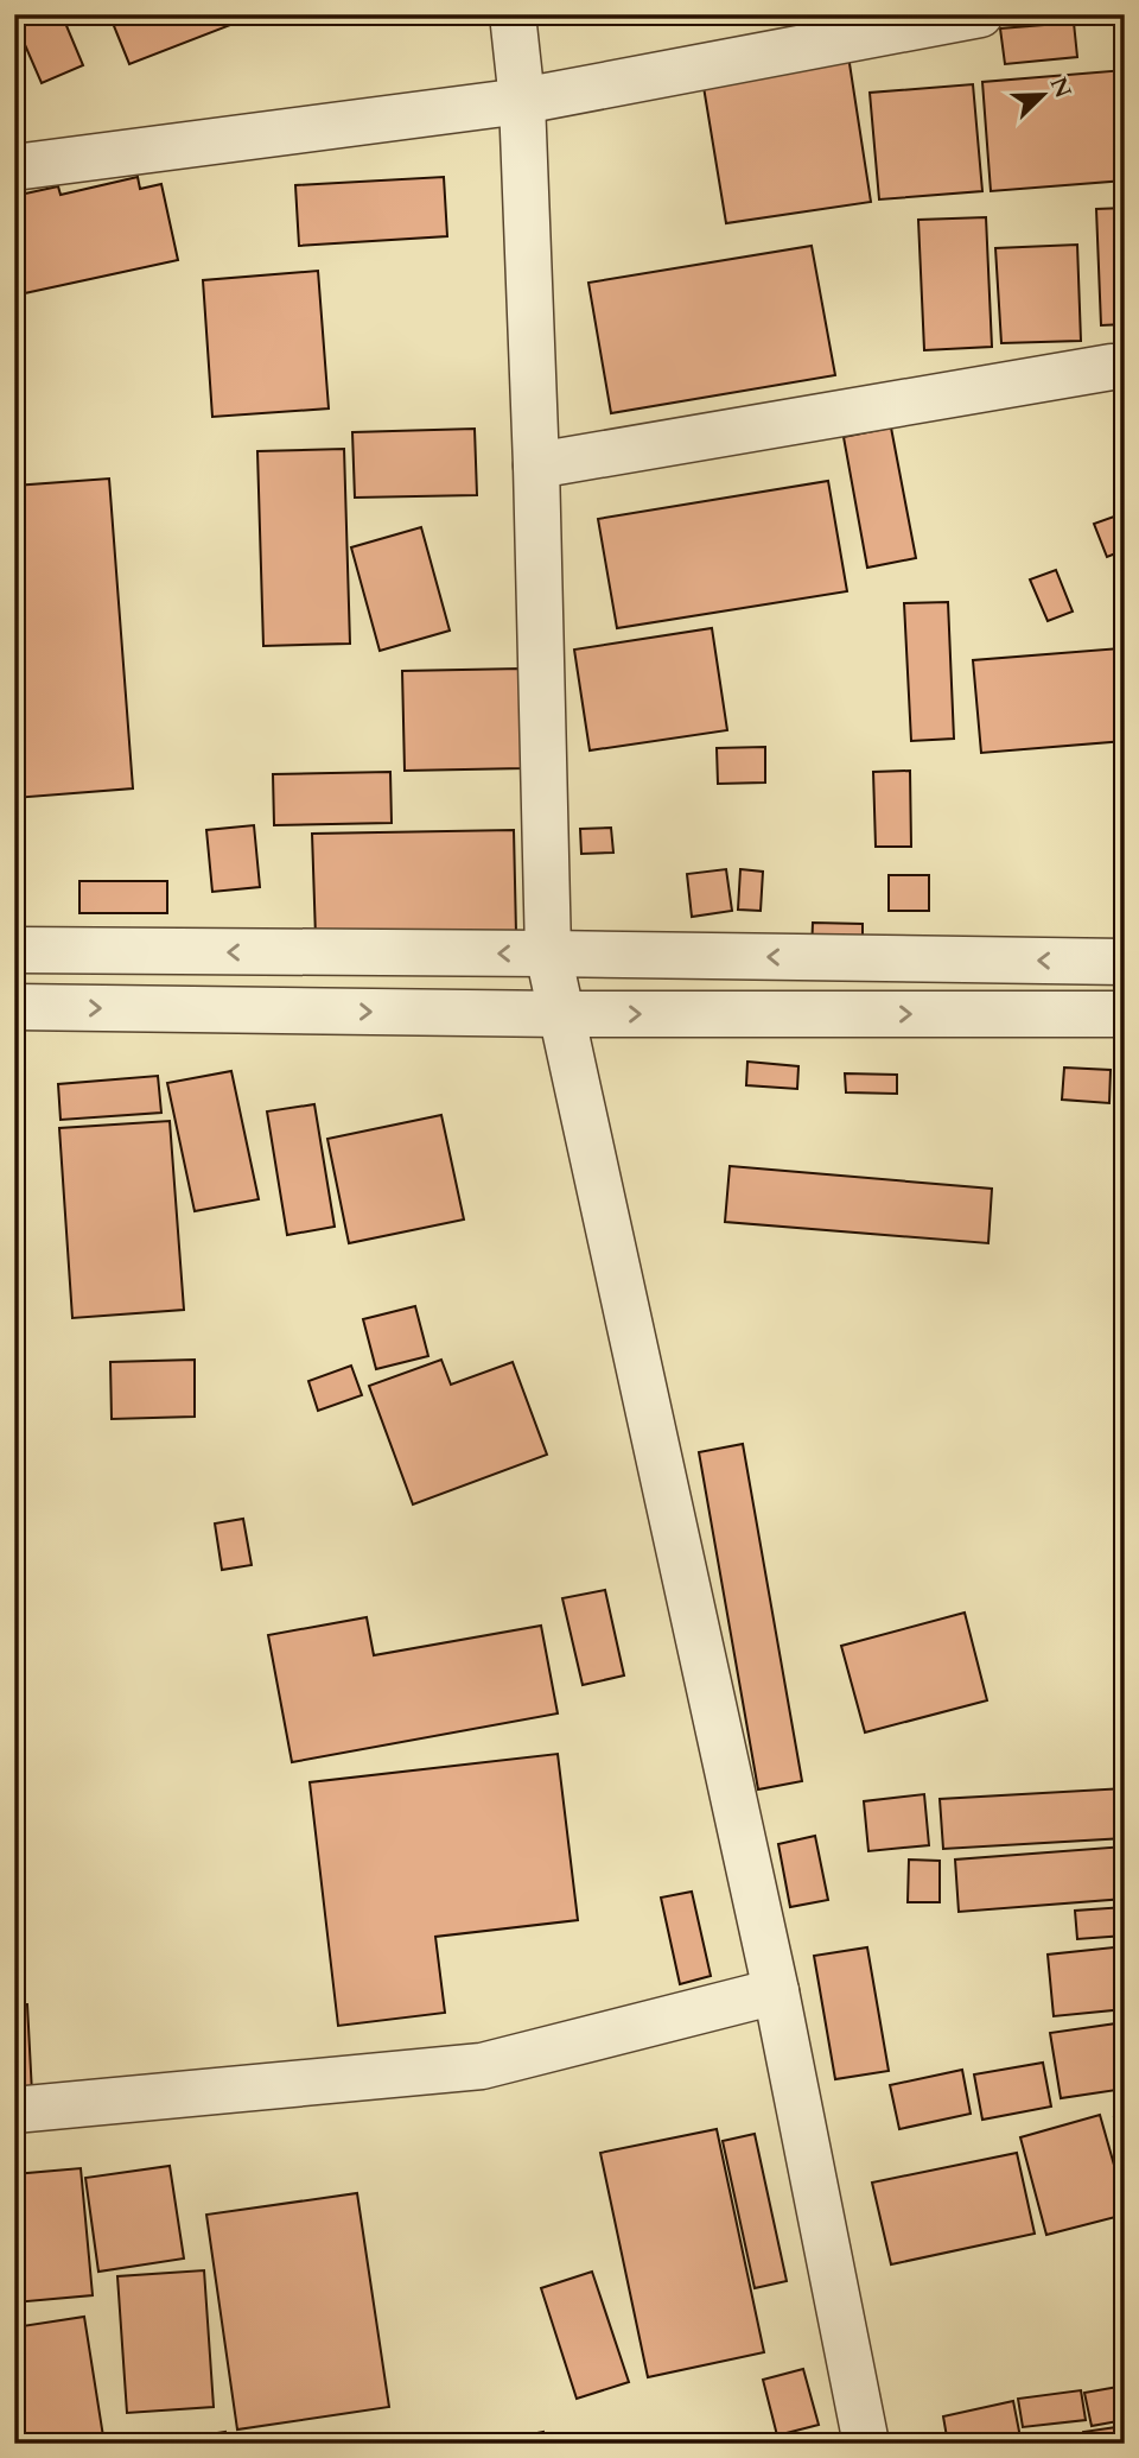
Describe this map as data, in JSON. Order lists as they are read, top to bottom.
{
  "north": "top right"
}
